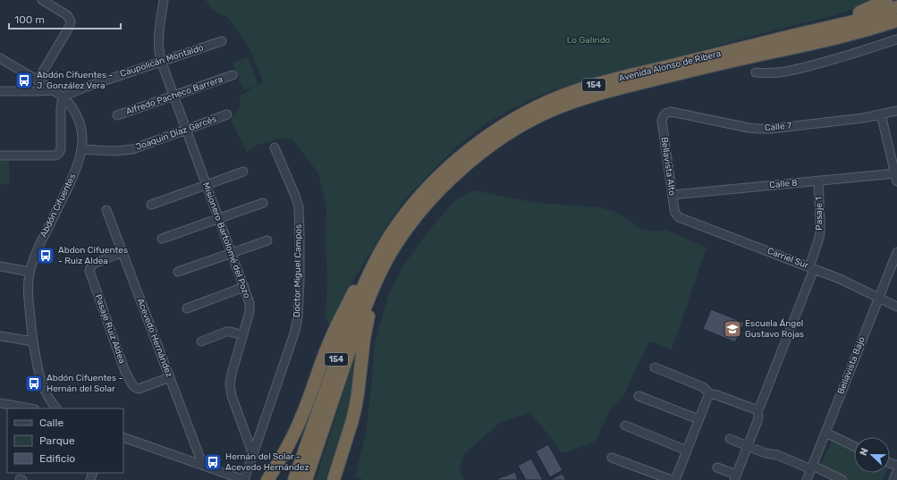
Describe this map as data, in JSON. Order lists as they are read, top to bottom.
{
  "streets": {
    "highway": ["Avenida Alonso de Ribera", "154"],
    "street": [
      "Caupolicán Montaldo",
      "Alfredo Pacheco Barrera",
      "Calle 7",
      "Joaquín Díaz Garcés",
      "Bellavista Alto",
      "Calle 8",
      "Abdón Cifuentes",
      "Pasaje 1",
      "Misionero Bartolomé del Pozo",
      "Carriel Sur",
      "Doctor Miguel Campos",
      "Pasaje Ruiz Aldea",
      "Acevedo Hernández",
      "Bellavista Bajo"
    ]
  },
  "crossings": [
    ["Caupolicán Montaldo", "Abdón Cifuentes"],
    ["Caupolicán Montaldo", "Misionero Bartolomé del Pozo"],
    ["Alfredo Pacheco Barrera", "Misionero Bartolomé del Pozo"],
    ["Calle 7", "Bellavista Alto"],
    ["Joaquín Díaz Garcés", "Abdón Cifuentes"],
    ["Joaquín Díaz Garcés", "Misionero Bartolomé del Pozo"],
    ["Bellavista Alto", "Calle 8"],
    ["Bellavista Alto", "Carriel Sur"],
    ["Calle 8", "Pasaje 1"],
    ["Pasaje 1", "Carriel Sur"],
    ["Misionero Bartolomé del Pozo", "Doctor Miguel Campos"],
    ["Carriel Sur", "Bellavista Bajo"],
    ["Pasaje Ruiz Aldea", "Acevedo Hernández"]
  ],
  "parks": ["Lo Galindo"],
  "places": {
    "bus stop": [
      "Abdón Cifuentes - J. González Vera",
      "Abdon Cifuentes - Ruiz Aldea",
      "Abdón Cifuentes - Hernán del Solar",
      "Hernán del Solar - Acevedo Hernández"
    ],
    "school or university": ["Escuela Ángel Gustavo Rojas"]
  },
  "legend": ["Calle", "Parque", "Edificio"],
  "scale_bar": "100 m",
  "north": "left"
}
